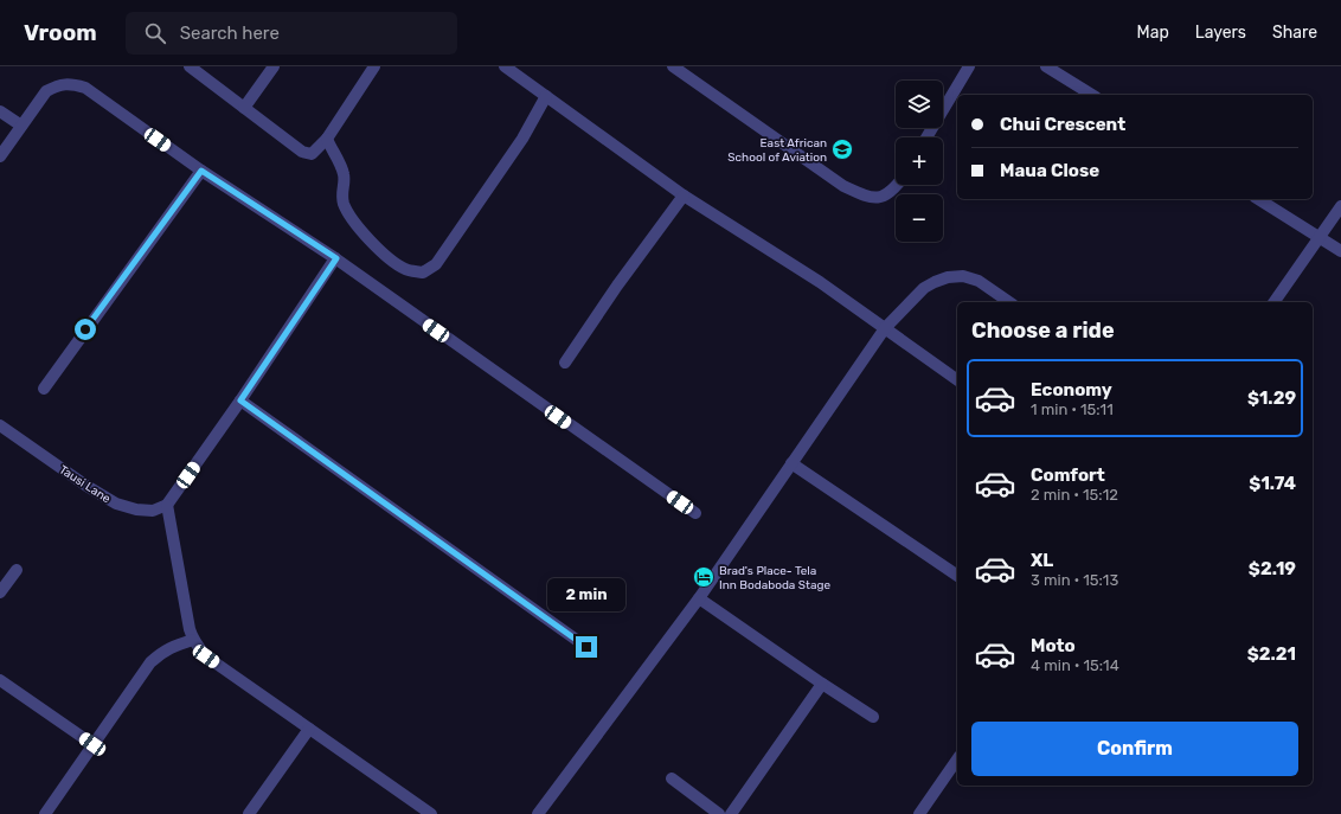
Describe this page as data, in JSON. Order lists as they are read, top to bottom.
{
  "streets": {
    "street": ["Tausi Lane"]
  },
  "places": {
    "school or university": ["East African School of Aviation"],
    "hotel": ["Brad's Place- Tela Inn Bodaboda Stage"]
  },
  "page": {
    "header": "Vroom",
    "search": "Search here",
    "nav": ["Map", "Layers", "Share"],
    "map_buttons": ["+", "−"],
    "banner": ["Chui Crescent", "Maua Close"],
    "heading": "Choose a ride",
    "list": [
      {
        "name": "Economy",
        "note": "1 min · 15:11",
        "value": "$1.29"
      },
      {
        "name": "Comfort",
        "note": "2 min · 15:12",
        "value": "$1.74"
      },
      {
        "name": "XL",
        "note": "3 min · 15:13",
        "value": "$2.19"
      },
      {
        "name": "Moto",
        "note": "4 min · 15:14",
        "value": "$2.21"
      }
    ],
    "bubble": "2 min",
    "buttons": "Confirm"
  }
}
